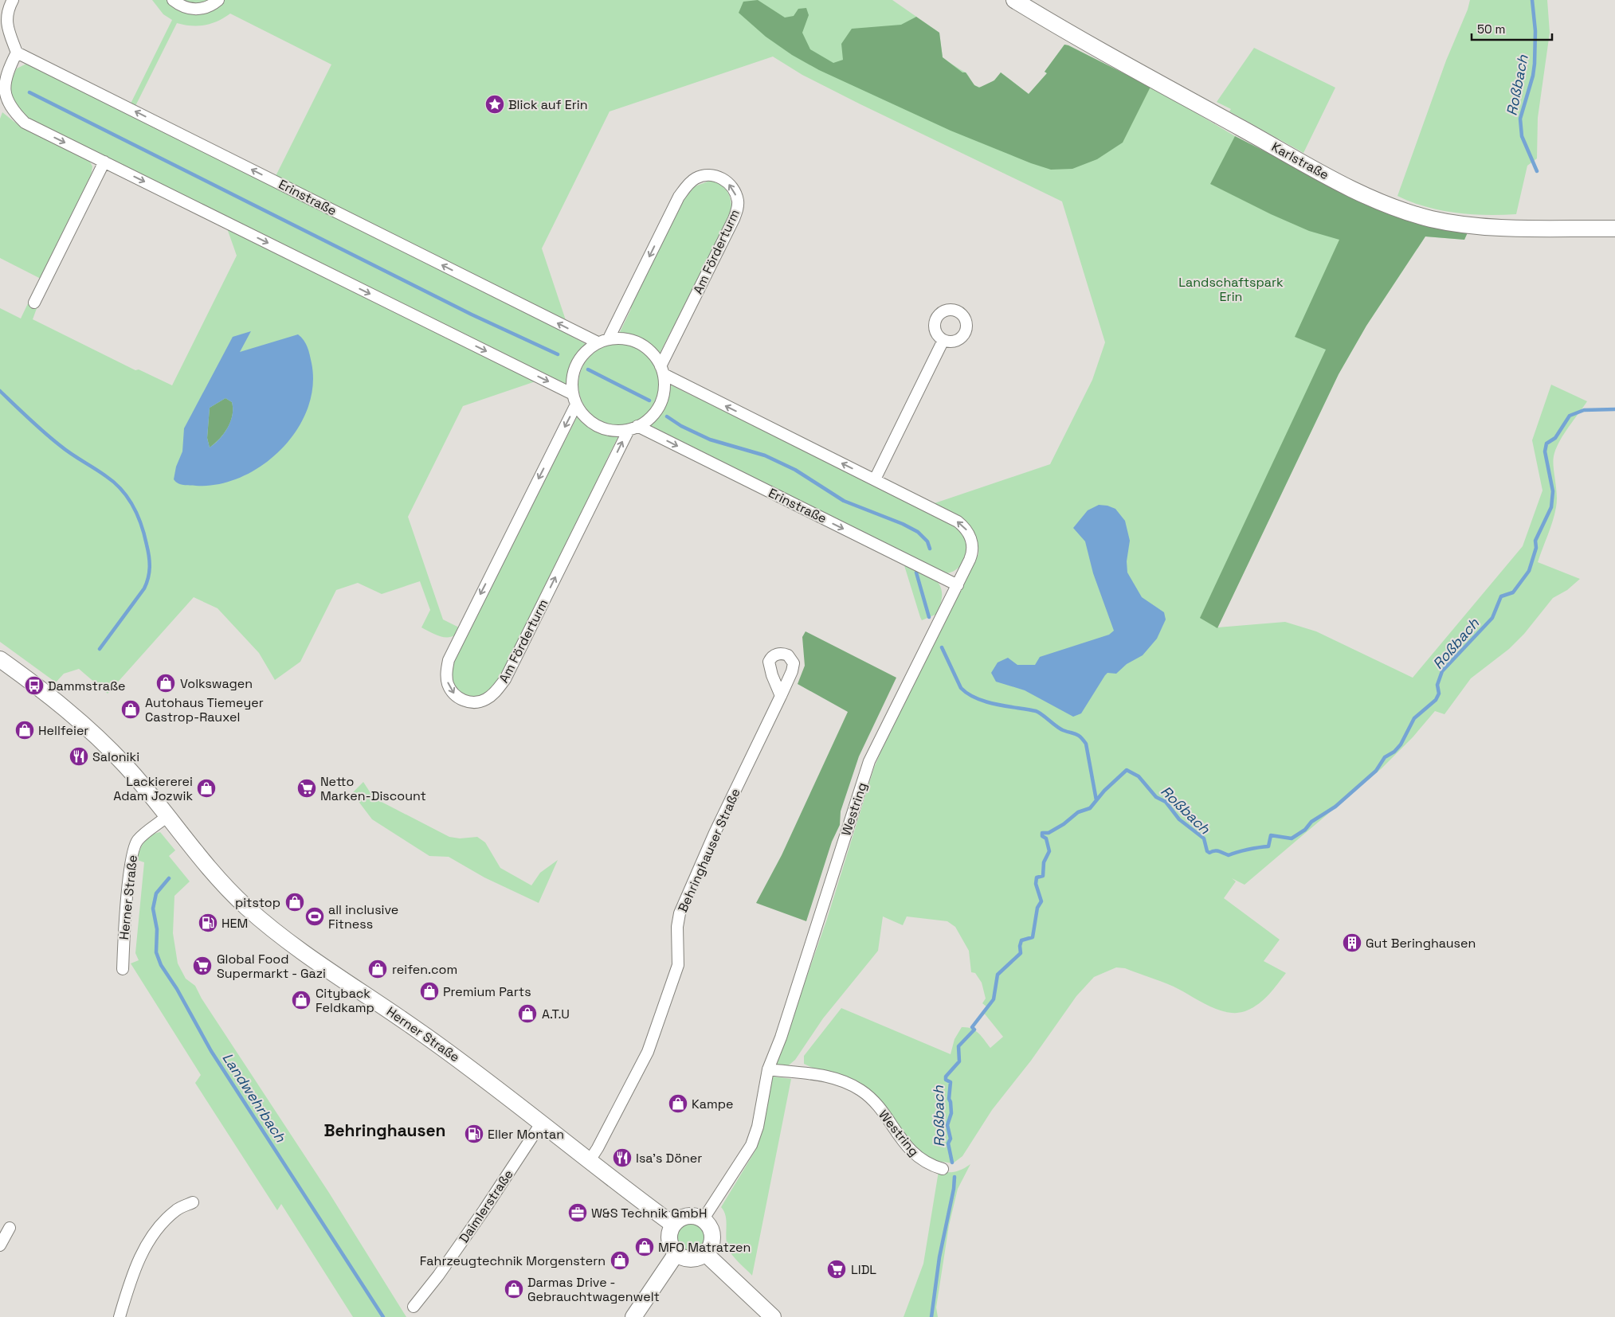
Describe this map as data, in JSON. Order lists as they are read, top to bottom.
{
  "streets": {
    "main road": ["Karlstraße", "Herner Straße"],
    "street": [
      "Erinstraße",
      "Am Förderturm",
      "Westring",
      "Behringhauser Straße",
      "Daimlerstraße"
    ]
  },
  "crossings": [
    ["Erinstraße", "Am Förderturm"],
    ["Erinstraße", "Westring"],
    ["Westring", "Herner Straße"],
    ["Behringhauser Straße", "Herner Straße"],
    ["Herner Straße", "Daimlerstraße"]
  ],
  "districts": ["Behringhausen"],
  "water": ["Roßbach", "Landwehrbach"],
  "parks": ["Landschaftspark Erin"],
  "places": {
    "place": ["Blick auf Erin"],
    "shop": [
      "Volkswagen",
      "Autohaus Tiemeyer Castrop-Rauxel",
      "Hellfeier",
      "Lackiererei Adam Jozwik",
      "pitstop",
      "reifen.com",
      "Premium Parts",
      "Cityback Feldkamp",
      "A.T.U",
      "Kampe",
      "MFO Matratzen",
      "Fahrzeugtechnik Morgenstern",
      "Darmas Drive - Gebrauchtwagenwelt"
    ],
    "bus stop": ["Dammstraße"],
    "restaurant": ["Saloniki", "Isa’s Döner"],
    "supermarket": ["Netto Marken-Discount", "Global Food Supermarkt - Gazi", "LIDL"],
    "sports": ["all inclusive Fitness"],
    "fuel station": ["HEM", "Eller Montan"],
    "building": ["Gut Beringhausen"],
    "office": ["W&S Technik GmbH"]
  },
  "scale_bar": "50 m"
}
